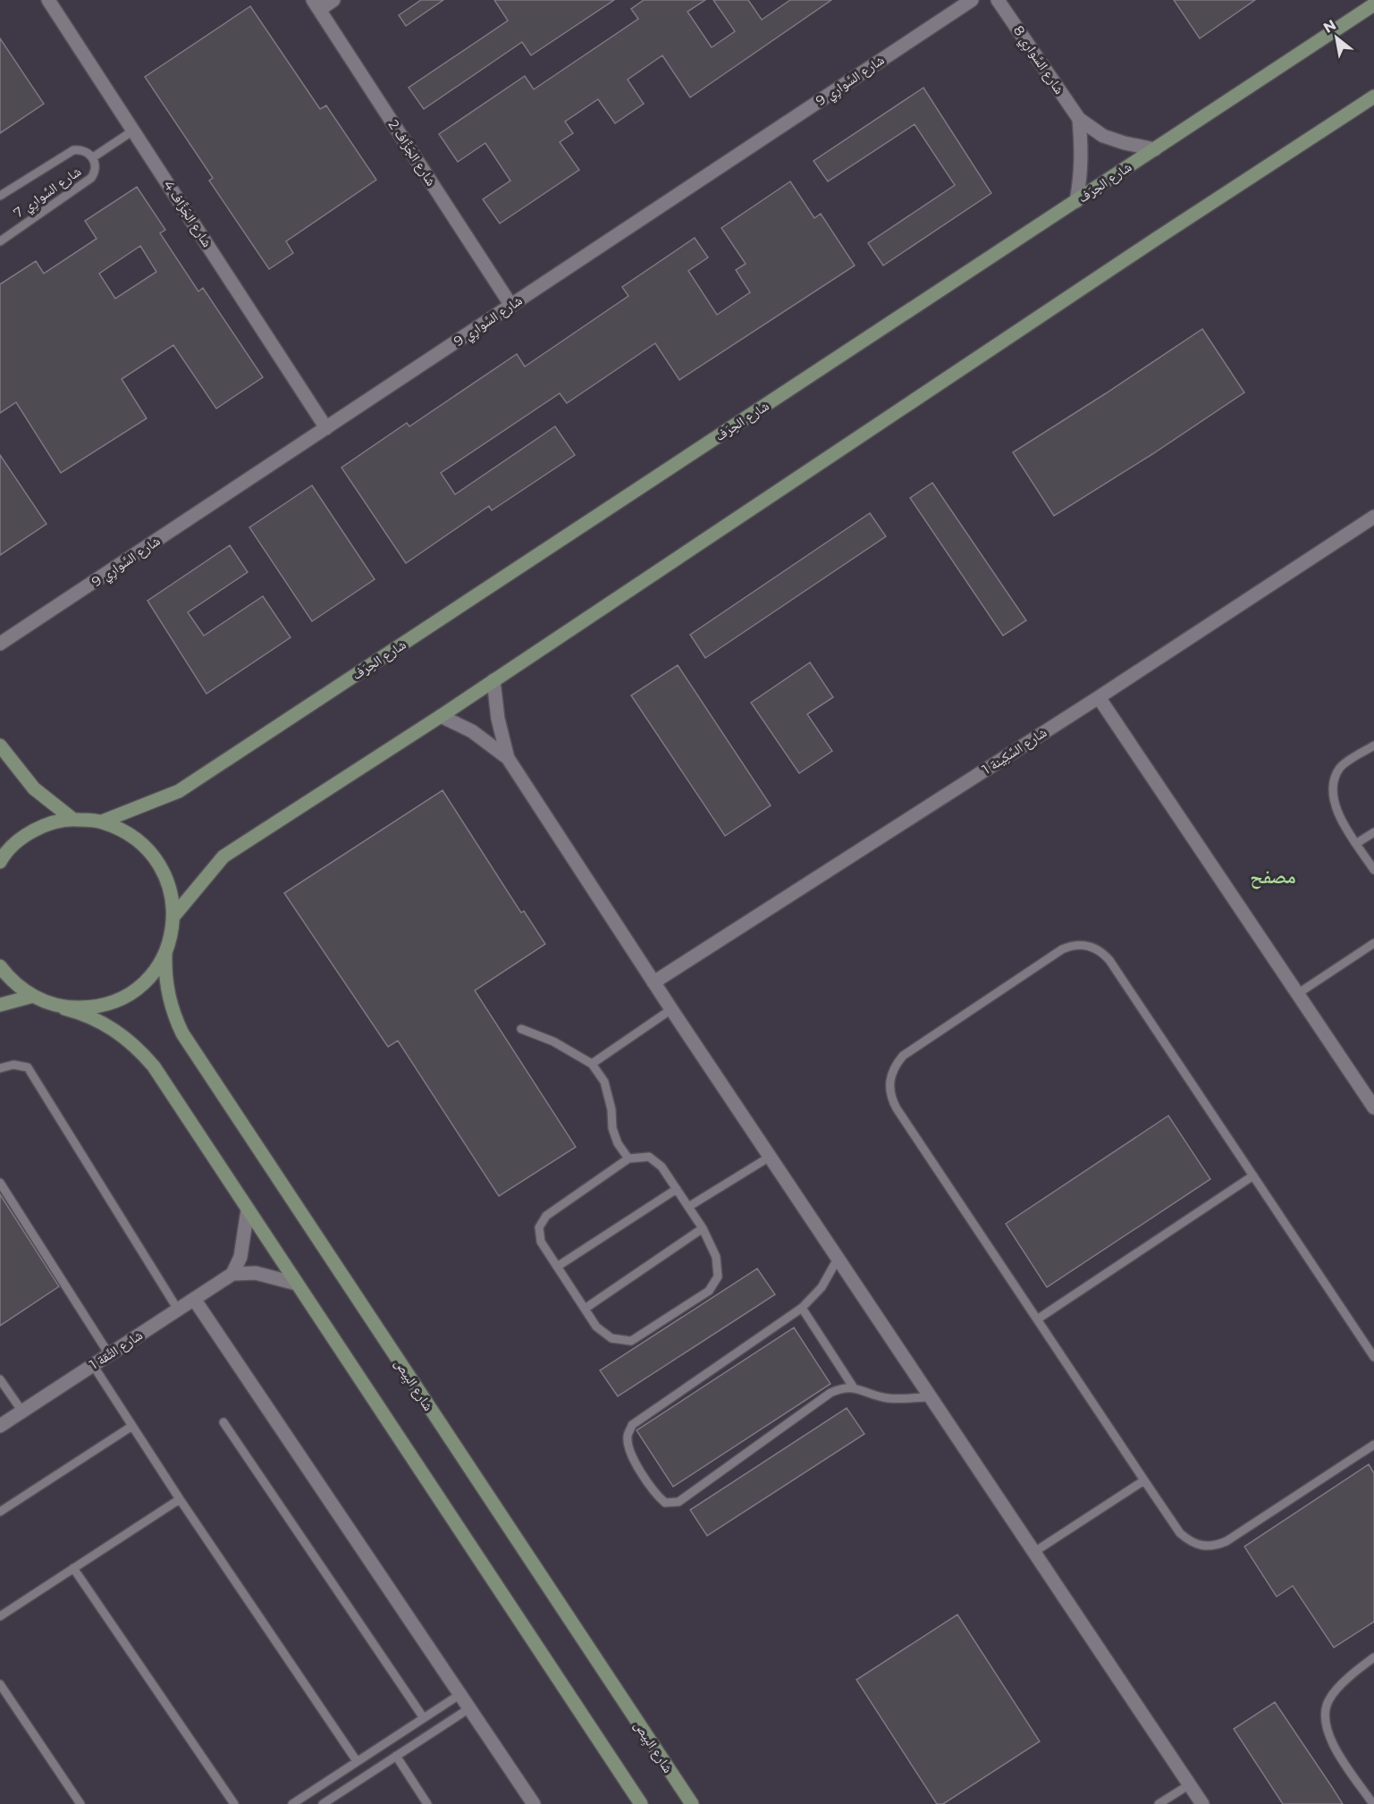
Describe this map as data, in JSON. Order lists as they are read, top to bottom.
{
  "streets": {
    "street": [
      "شارع السَّوارِي 8",
      "شارع السَّوارِي 9",
      "شارع الجَزَّاف 2",
      "شارع الحِرَف",
      "شارع الجَزَّاف 4",
      "شارع السَّكِينة 1",
      "شارع الثِّقة 1",
      "شارع البِيص"
    ],
    "lane": ["شارع السَّوارِي 7"]
  },
  "crossings": [
    ["شارع السَّوارِي 8", "شارع الحِرَف"],
    ["شارع السَّوارِي 9", "شارع الجَزَّاف 2"],
    ["شارع السَّوارِي 9", "شارع الجَزَّاف 4"],
    ["شارع السَّوارِي 7", "شارع الجَزَّاف 4"]
  ],
  "districts": ["مصفح"],
  "north": "top left"
}
